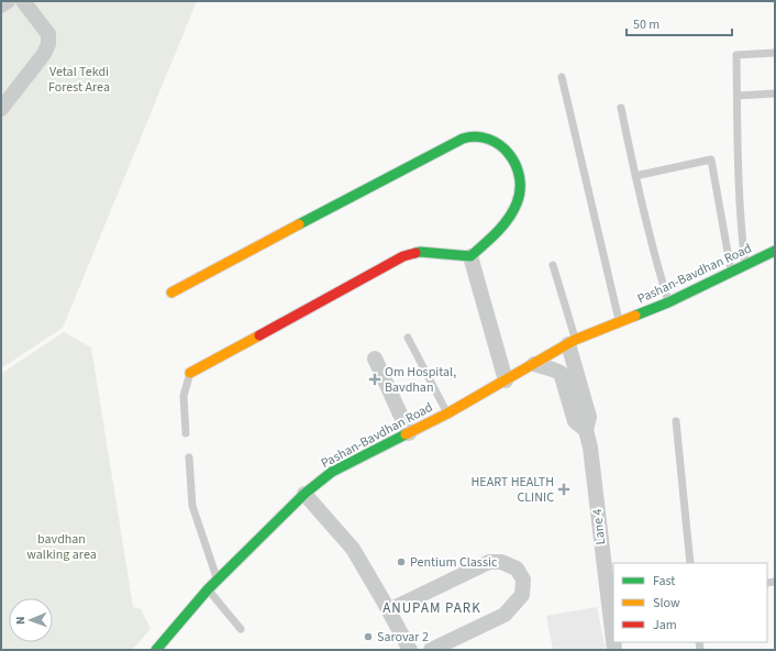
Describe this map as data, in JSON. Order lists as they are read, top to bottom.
{
  "streets": {
    "street": ["Pashan-Bavdhan Road", "Lane 4"]
  },
  "crossings": [
    ["Pashan-Bavdhan Road", "Lane 4"]
  ],
  "districts": ["ANUPAM PARK"],
  "parks": ["Vetal Tekdi Forest Area", "bavdhan walking area"],
  "places": {
    "health": ["Om Hospital, Bavdhan", "HEART HEALTH CLINIC"],
    "other": ["Pentium Classic", "Sarovar 2"]
  },
  "legend": ["Fast", "Slow", "Jam"],
  "scale_bar": "50 m",
  "north": "left"
}
